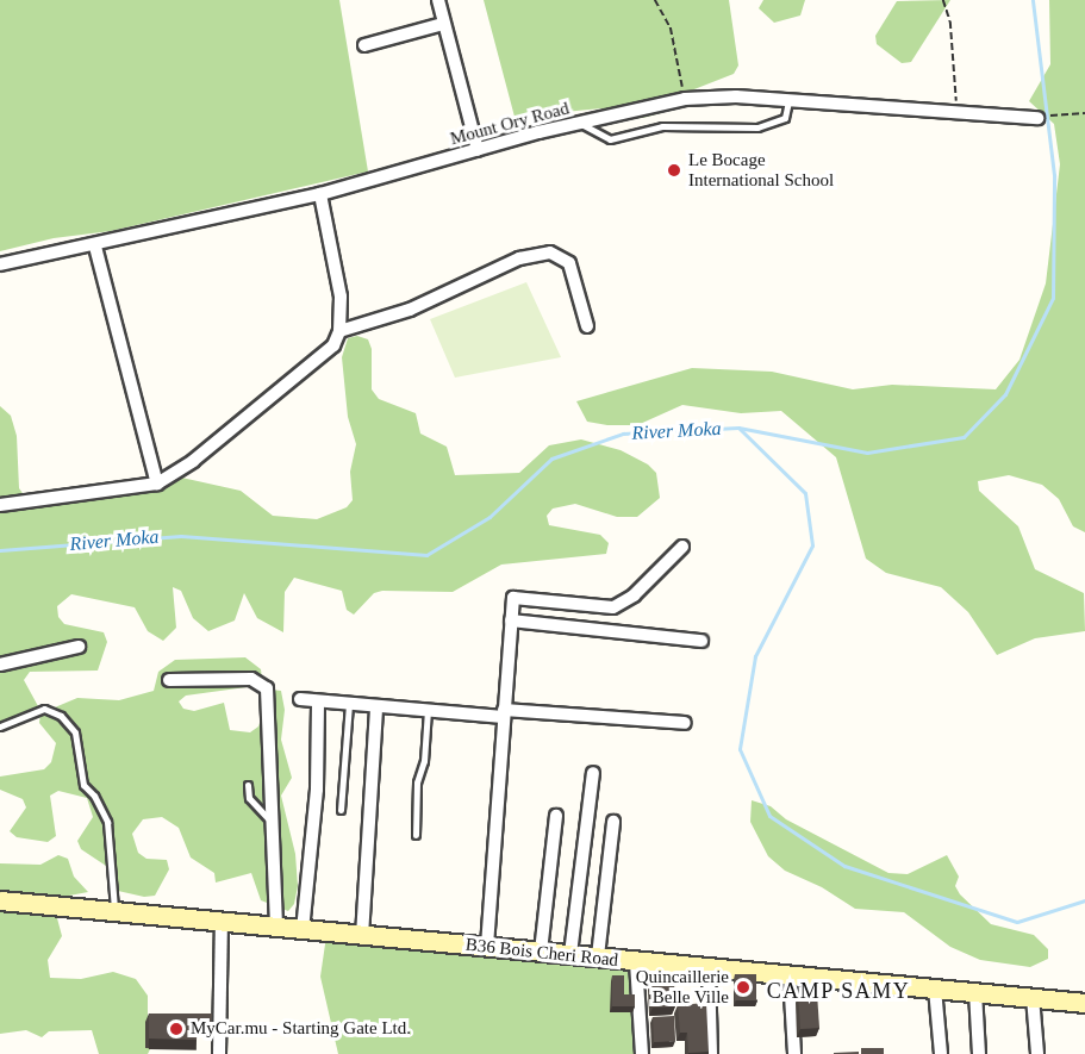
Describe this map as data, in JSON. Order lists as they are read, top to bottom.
{
  "streets": {
    "main road": ["B36 Bois Cheri Road"],
    "street": ["Mount Ory Road"]
  },
  "districts": ["CAMP SAMY"],
  "water": ["River Moka"],
  "places": ["Le Bocage International School", "Quincaillerie Belle Ville", "MyCar.mu - Starting Gate Ltd."]
}
